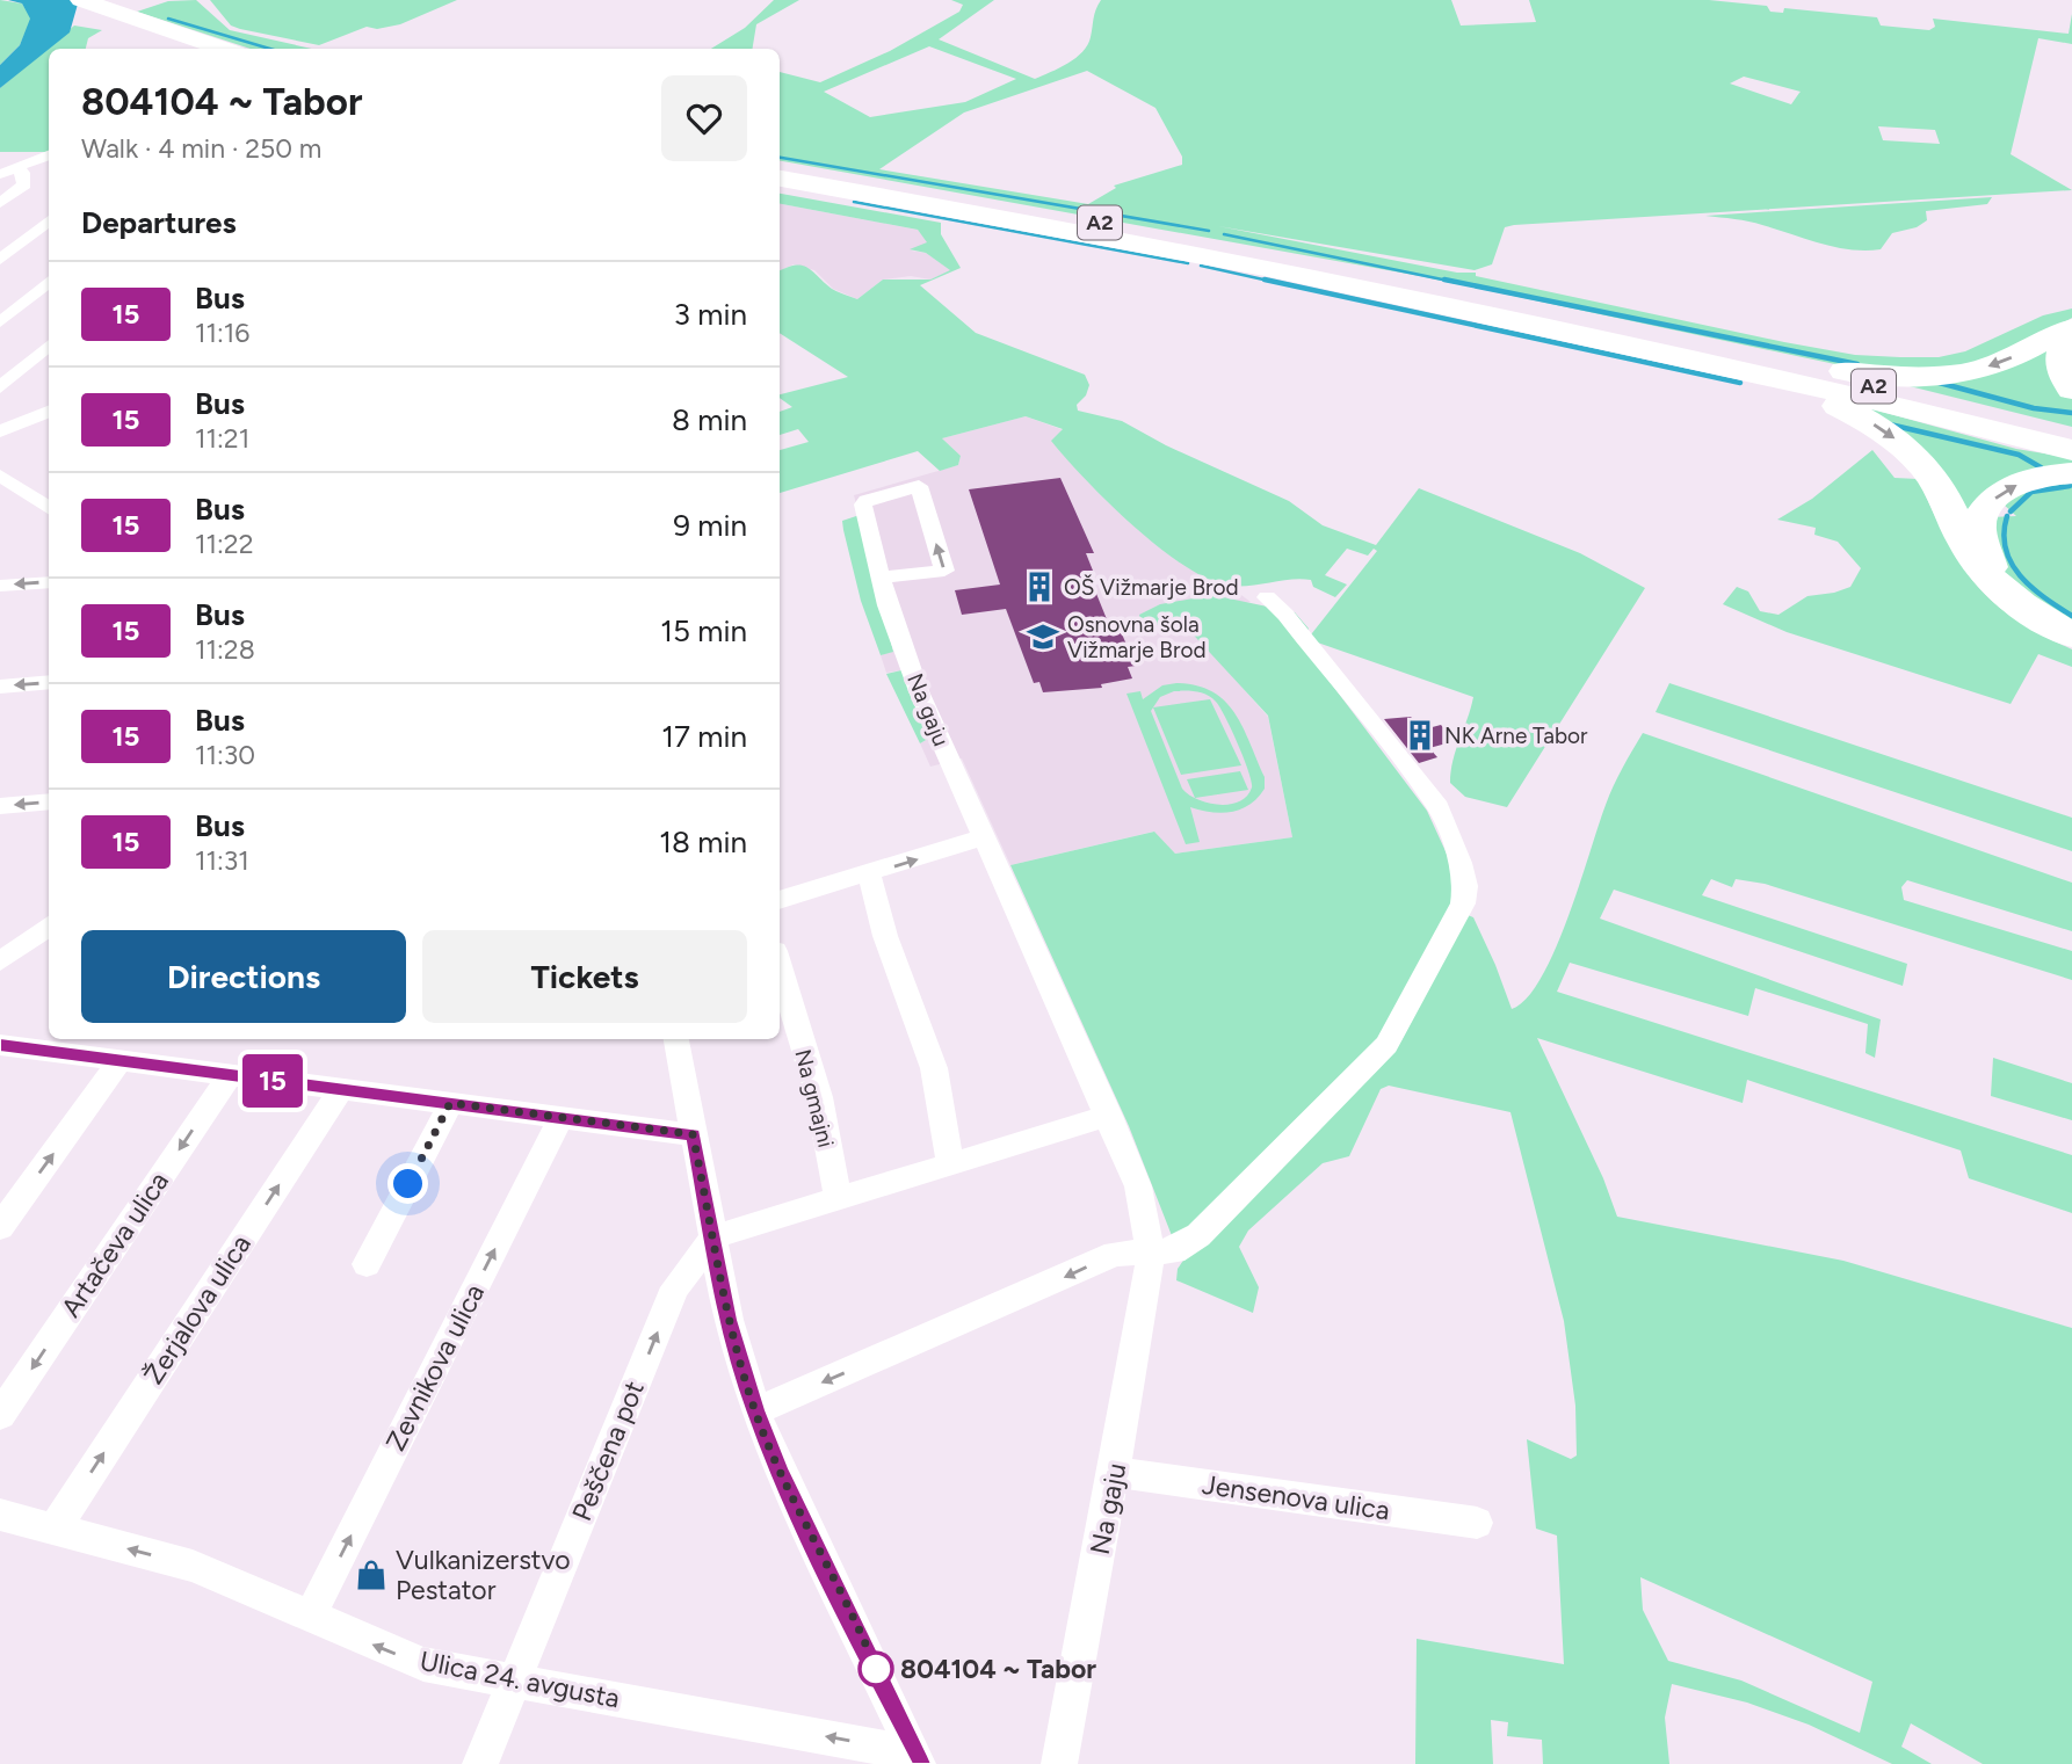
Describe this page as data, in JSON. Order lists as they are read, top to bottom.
{
  "streets": {
    "highway": ["A2"],
    "street": [
      "Na gaju",
      "Na gmajni",
      "Artačeva ulica",
      "Žerjalova ulica",
      "Zevnikova ulica",
      "Peščena pot",
      "Jensenova ulica",
      "Ulica 24. avgusta"
    ]
  },
  "crossings": [
    ["Na gaju", "Jensenova ulica"],
    ["Žerjalova ulica", "Ulica 24. avgusta"],
    ["Zevnikova ulica", "Ulica 24. avgusta"],
    ["Peščena pot", "Ulica 24. avgusta"]
  ],
  "one_way": ["Peščena pot", "Ulica 24. avgusta"],
  "places": {
    "building": ["OŠ Vižmarje Brod", "NK Arne Tabor"],
    "school or university": ["Osnovna šola Vižmarje Brod"],
    "shop": ["Vulkanizerstvo Pestator"],
    "other": ["804104 ~ Tabor"]
  },
  "lines": ["bus line 15"],
  "page": {
    "on_map": "15",
    "heading": [
      ["804104 ~ Tabor", "Walk · 4 min · 250 m"],
      "Departures"
    ],
    "list": [
      {
        "mark": "15",
        "name": "Bus",
        "note": "11:16",
        "value": "3 min"
      },
      {
        "mark": "15",
        "name": "Bus",
        "note": "11:21",
        "value": "8 min"
      },
      {
        "mark": "15",
        "name": "Bus",
        "note": "11:22",
        "value": "9 min"
      },
      {
        "mark": "15",
        "name": "Bus",
        "note": "11:28",
        "value": "15 min"
      },
      {
        "mark": "15",
        "name": "Bus",
        "note": "11:30",
        "value": "17 min"
      },
      {
        "mark": "15",
        "name": "Bus",
        "note": "11:31",
        "value": "18 min"
      }
    ],
    "buttons": ["Directions", "Tickets"]
  }
}
